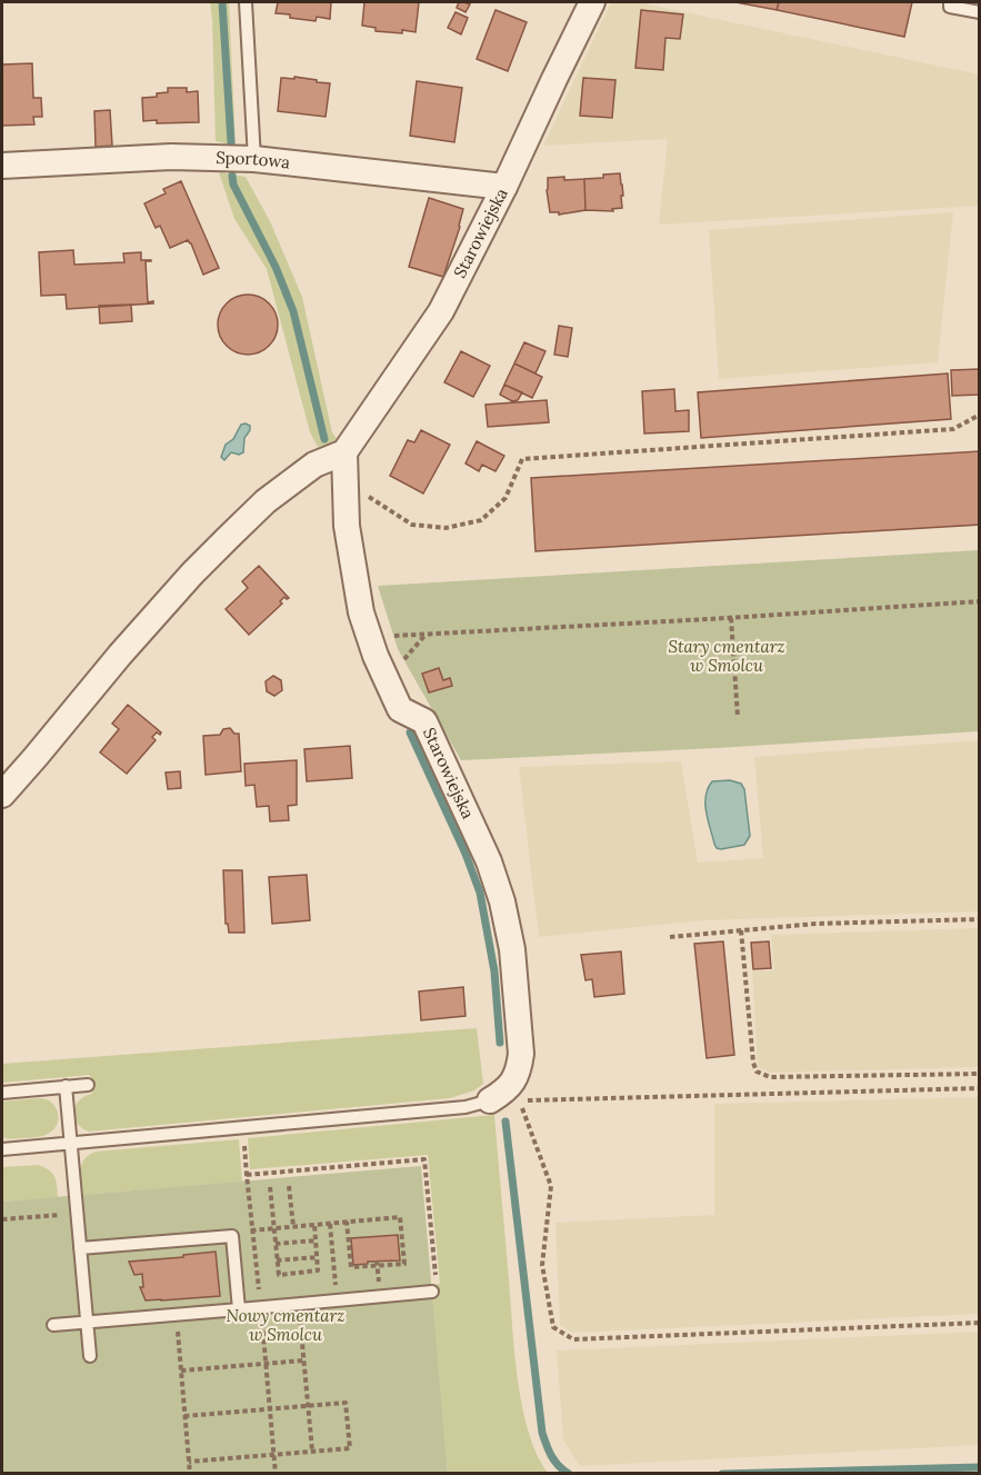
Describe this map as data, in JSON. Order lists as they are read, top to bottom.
{
  "streets": {
    "street": ["Sportowa", "Starowiejska"]
  },
  "crossings": [
    ["Sportowa", "Starowiejska"]
  ],
  "parks": ["Stary cmentarz w Smolcu", "Nowy cmentarz w Smolcu"]
}
